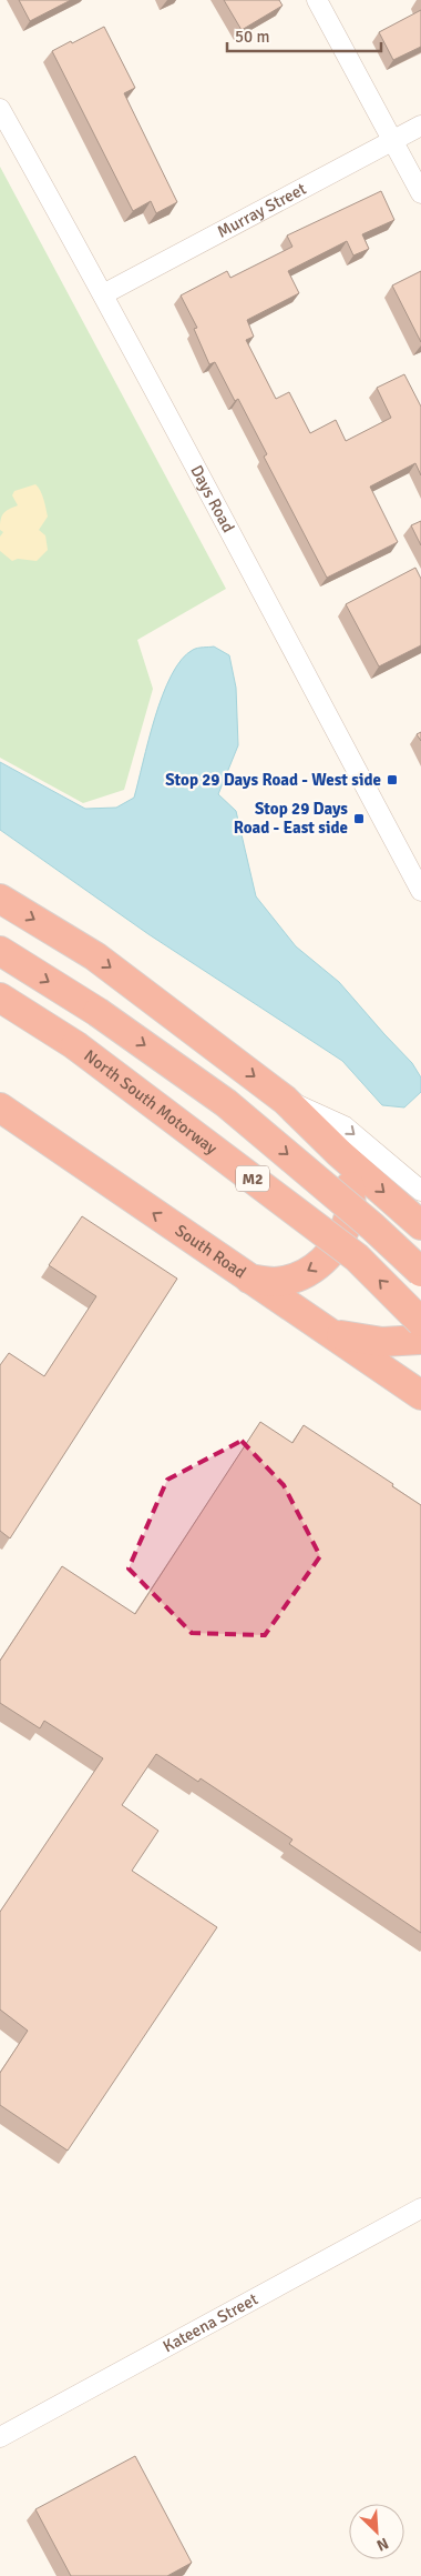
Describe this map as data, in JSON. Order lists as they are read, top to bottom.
{
  "streets": {
    "highway": ["North South Motorway", "M2", "South Road"],
    "street": ["Murray Street", "Days Road", "Kateena Street"]
  },
  "crossings": [
    ["Murray Street", "Days Road"]
  ],
  "places": {
    "transit": ["Stop 29 Days Road - West side", "Stop 29 Days Road - East side"]
  },
  "scale_bar": "50 m",
  "north": "bottom right"
}
